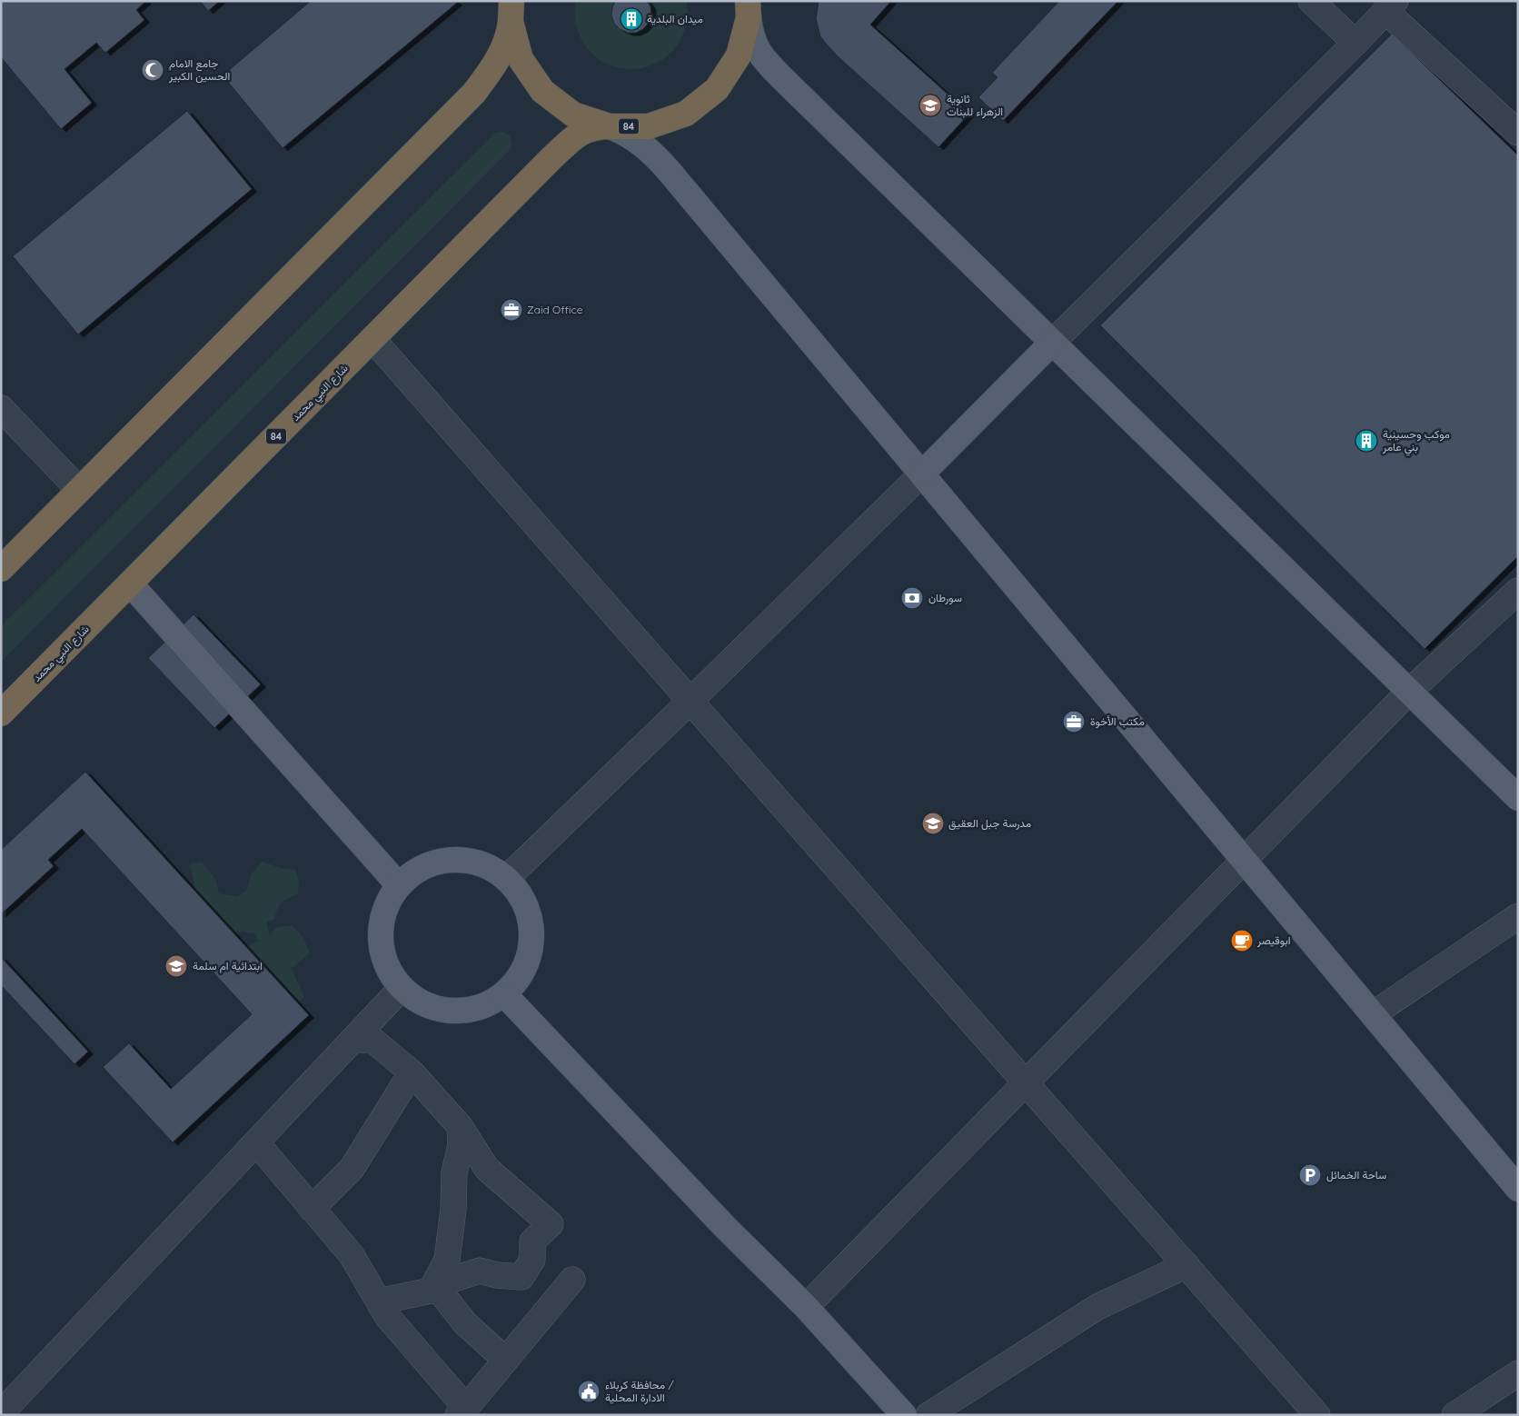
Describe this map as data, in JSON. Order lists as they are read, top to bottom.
{
  "streets": {
    "highway": ["84", "شارع النبي محمد"]
  },
  "crossings": [
    ["84", "شارع النبي محمد"]
  ],
  "places": {
    "building": ["ميدان البلدية", "موكب وحسينية بني عامر"],
    "mosque": ["جامع الامام الحسين الكبير"],
    "school or university": ["ثانوية الزهراء للبنات", "مدرسة جبل العقيق", "ابتدائية ام سلمة"],
    "office": ["Zaid Office", "مكتب الأخوة"],
    "bank": ["سورطان"],
    "cafe": ["ابوقیصر"],
    "parking": ["ساحة الخمائل"],
    "public building": ["محافظة كربلاء / الادارة المحلية"]
  }
}
